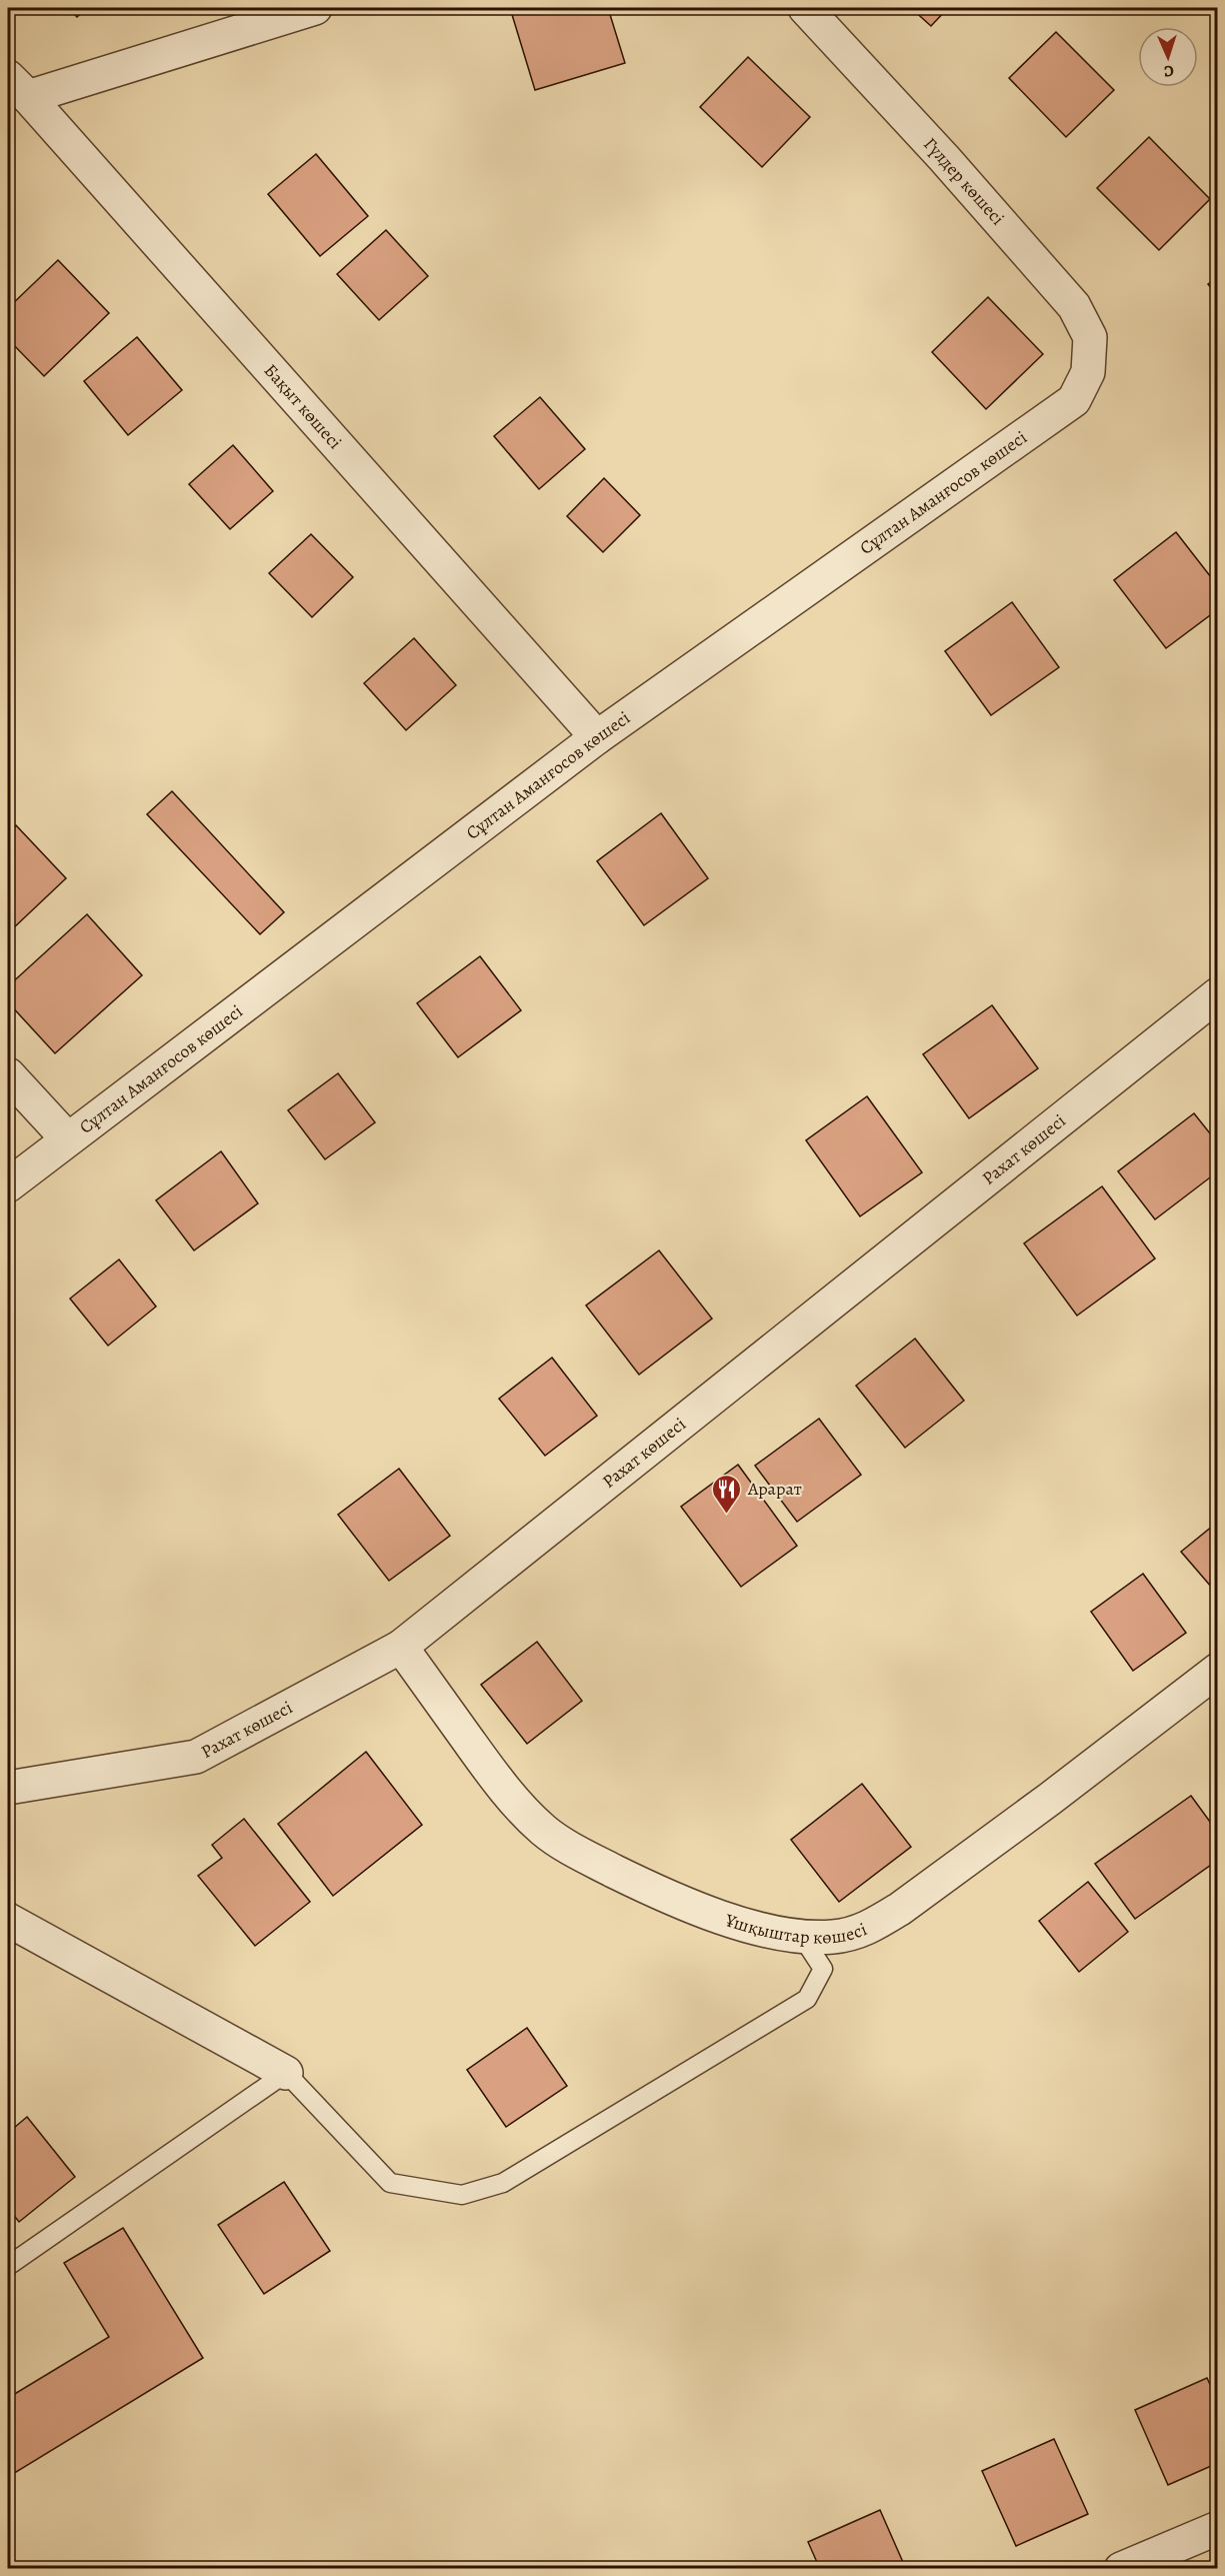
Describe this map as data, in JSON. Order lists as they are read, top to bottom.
{
  "streets": {
    "street": [
      "Гүлдер көшесі",
      "Бақыт көшесі",
      "Сұлтан Аманғосов көшесі",
      "Рахат көшесі",
      "Ұшқыштар көшесі"
    ]
  },
  "crossings": [
    ["Гүлдер көшесі", "Сұлтан Аманғосов көшесі"],
    ["Бақыт көшесі", "Сұлтан Аманғосов көшесі"],
    ["Рахат көшесі", "Ұшқыштар көшесі"]
  ],
  "places": {
    "restaurant": ["Арарат"]
  },
  "north": "bottom"
}
